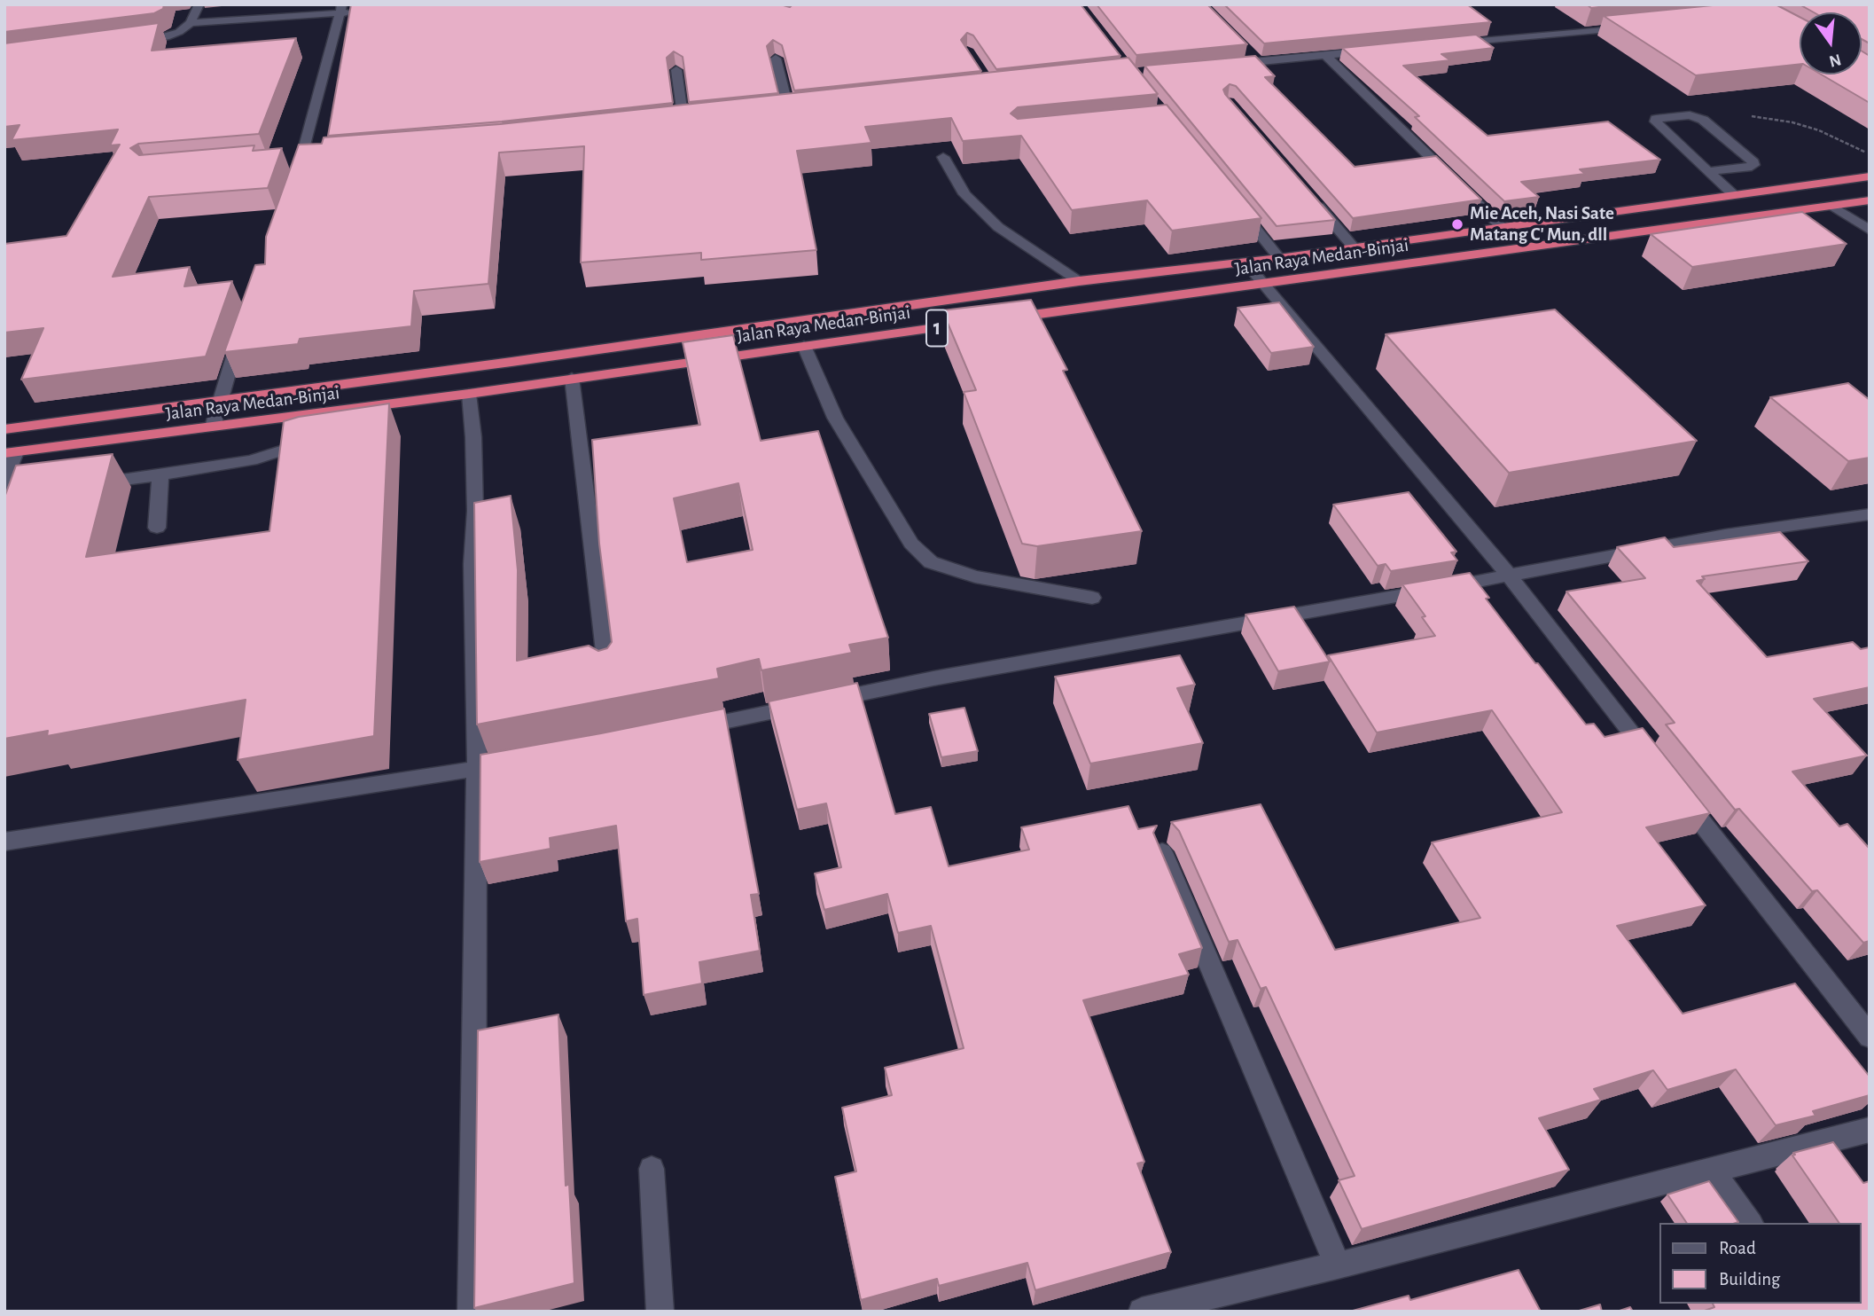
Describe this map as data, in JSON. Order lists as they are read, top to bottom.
{
  "streets": {
    "highway": ["Jalan Raya Medan-Binjai", "1"]
  },
  "places": ["Mie Aceh, Nasi Sate Matang C' Mun, dll"],
  "legend": ["Road", "Building"],
  "north": "bottom"
}
